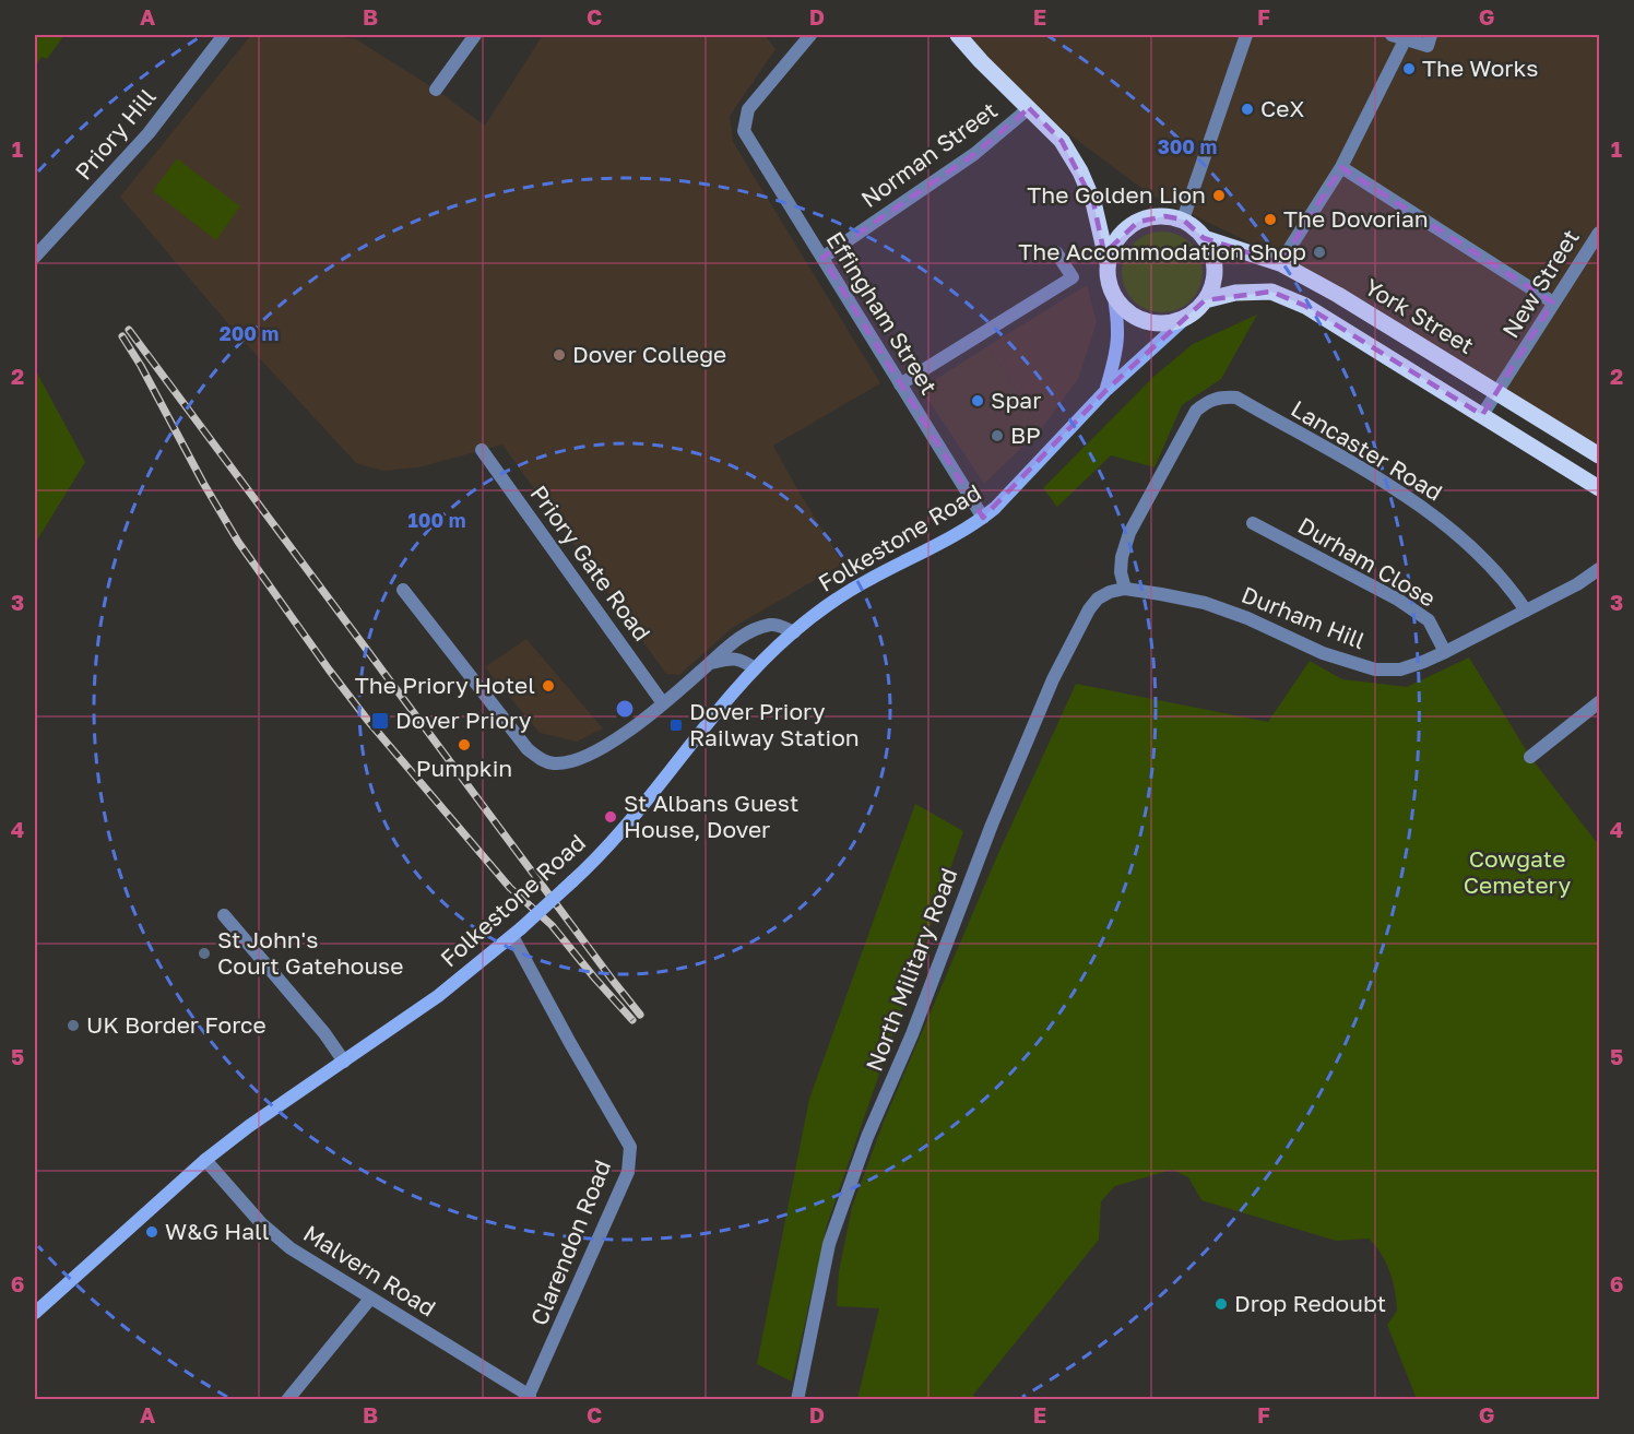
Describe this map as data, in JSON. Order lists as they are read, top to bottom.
{
  "streets": {
    "main road": ["York Street", "Folkestone Road"],
    "street": [
      "Priory Hill",
      "Norman Street",
      "New Street",
      "Effingham Street",
      "Lancaster Road",
      "Durham Close",
      "Priory Gate Road",
      "Durham Hill",
      "North Military Road",
      "Clarendon Road",
      "Malvern Road"
    ]
  },
  "crossings": [
    ["Norman Street", "Effingham Street"],
    ["New Street", "York Street"],
    ["Effingham Street", "Folkestone Road"],
    ["York Street", "Folkestone Road"],
    ["Lancaster Road", "Durham Hill"],
    ["Lancaster Road", "North Military Road"],
    ["Folkestone Road", "Clarendon Road"],
    ["Folkestone Road", "Malvern Road"],
    ["Durham Close", "Durham Hill"],
    ["Durham Hill", "North Military Road"],
    ["Clarendon Road", "Malvern Road"]
  ],
  "parks": ["Cowgate Cemetery"],
  "places": {
    "other": [
      "The Works",
      "CeX",
      "The Golden Lion",
      "The Dovorian",
      "The Accommodation Shop",
      "Dover College",
      "Spar",
      "BP",
      "The Priory Hotel",
      "Pumpkin",
      "St Albans Guest House, Dover",
      "St John's Court Gatehouse",
      "UK Border Force",
      "W&G Hall",
      "Drop Redoubt"
    ],
    "transit": ["Dover Priory", "Dover Priory Railway Station"]
  },
  "grid": {
    "columns": [
      "A",
      "B",
      "C",
      "D",
      "E",
      "F",
      "G"
    ],
    "rows": [
      "1",
      "2",
      "3",
      "4",
      "5",
      "6"
    ]
  },
  "rings": ["300 m", "200 m", "100 m"]
}
